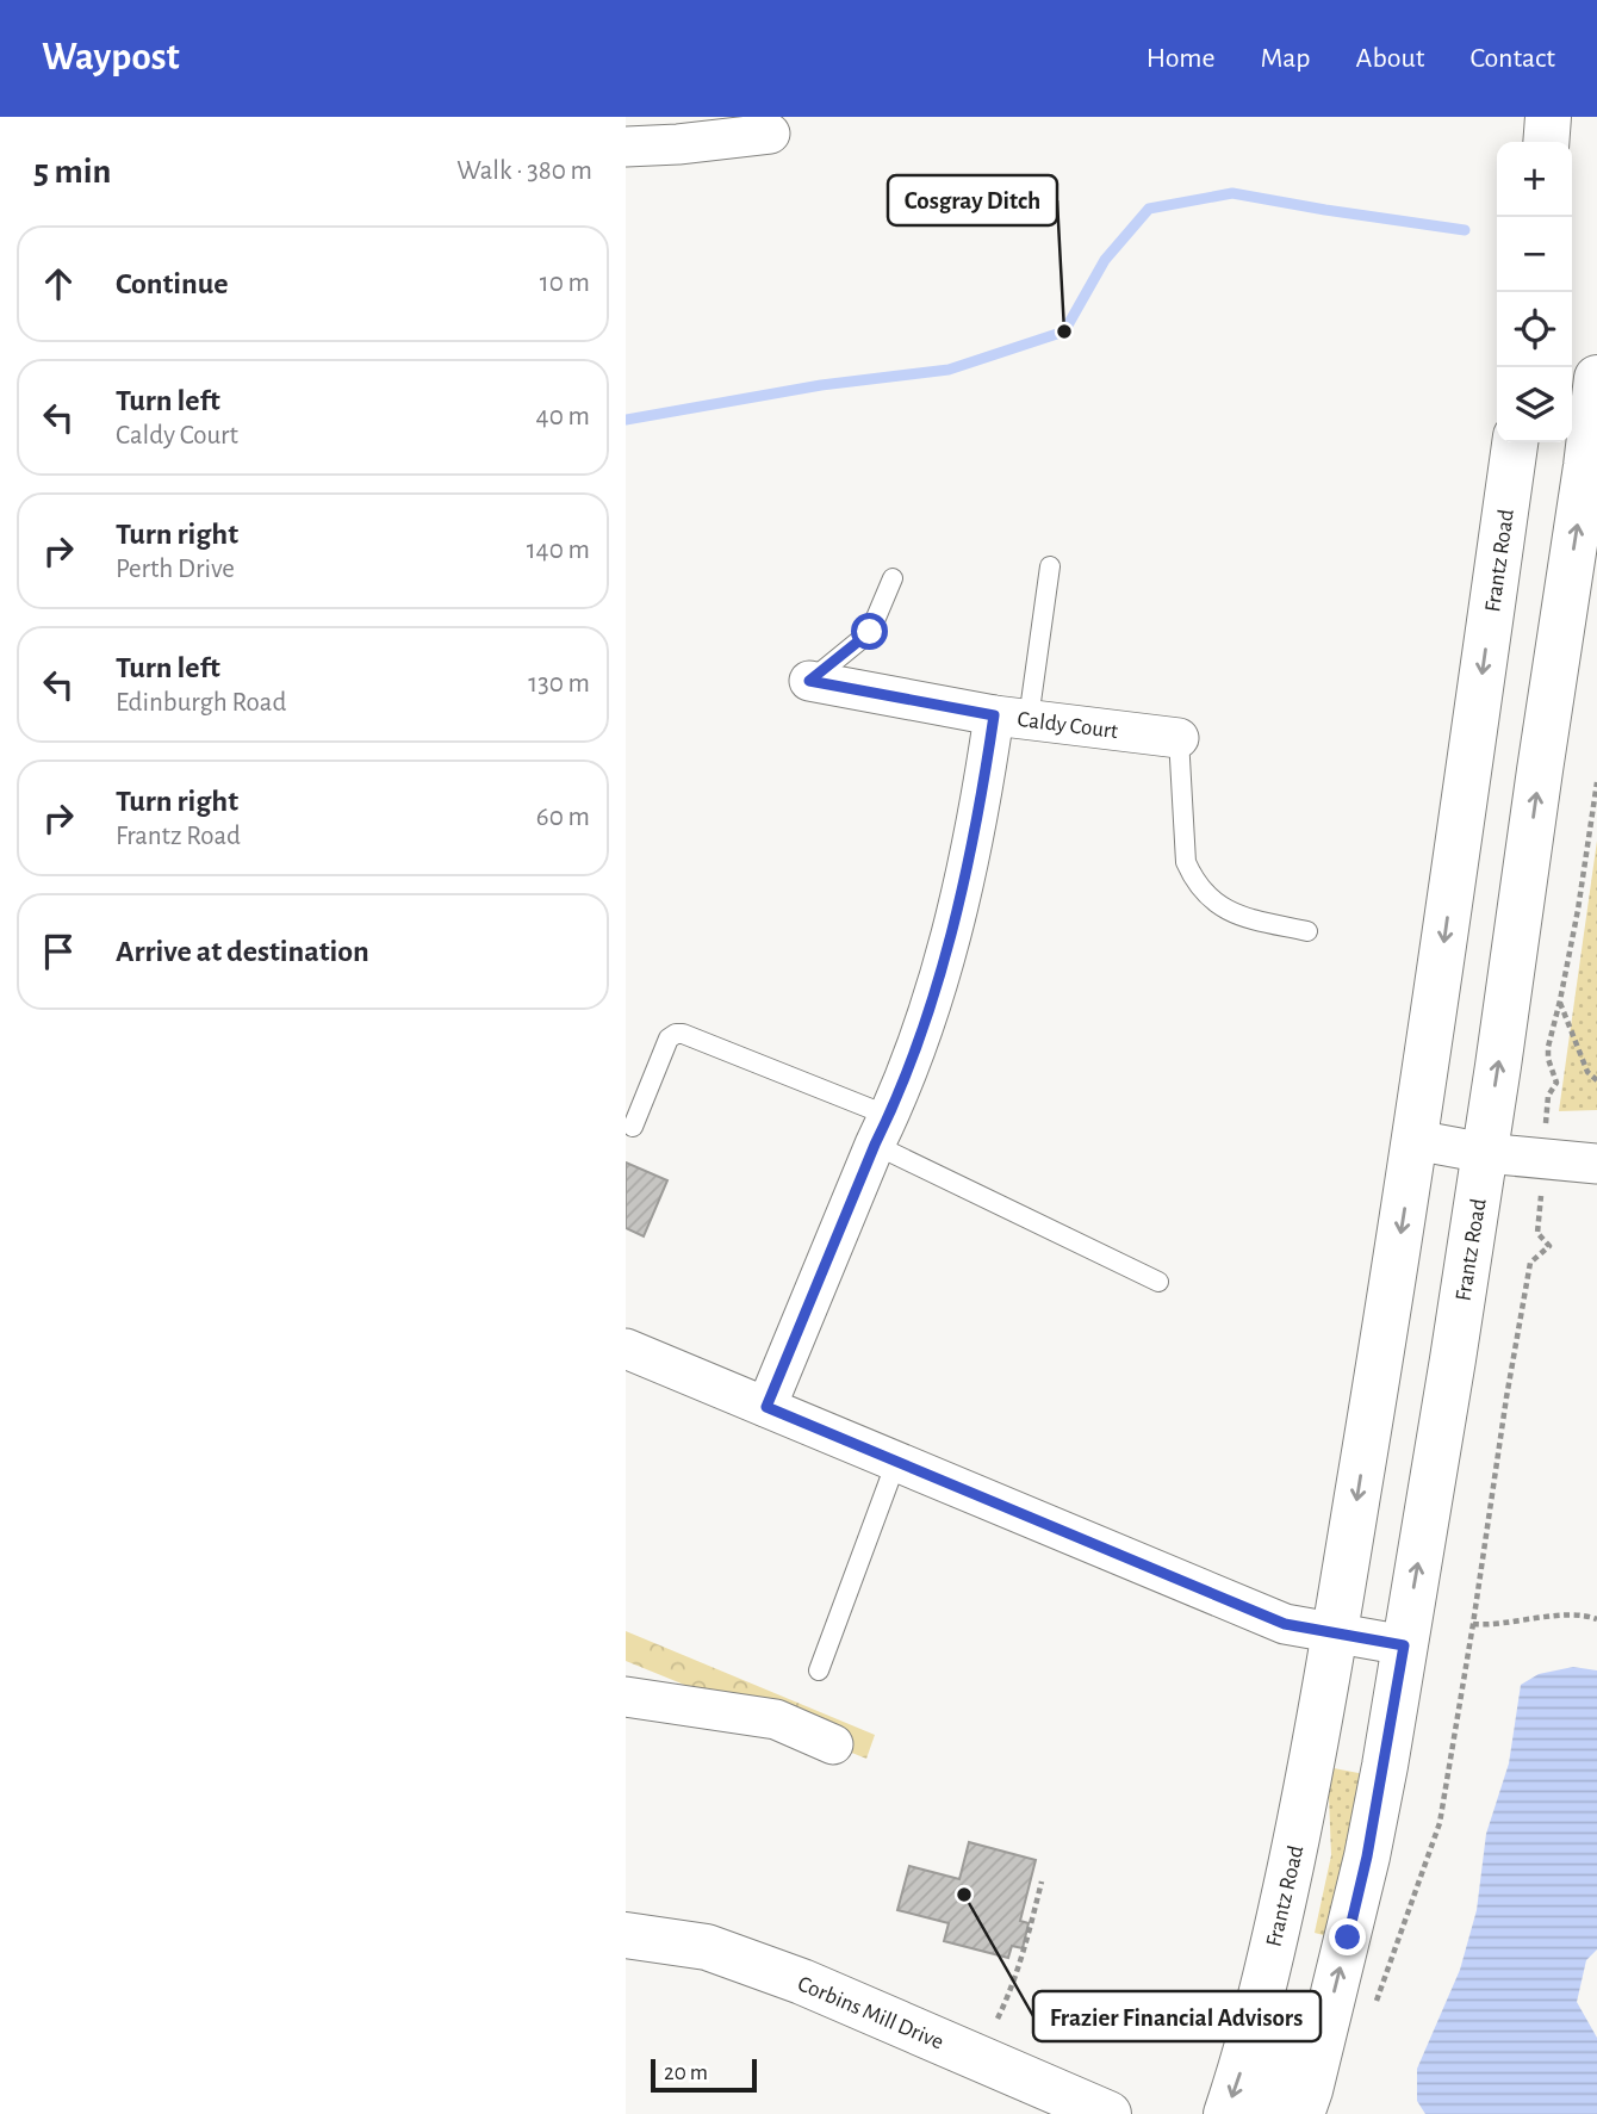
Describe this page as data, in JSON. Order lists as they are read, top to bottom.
{
  "streets": {
    "main road": ["Frantz Road", "Corbins Mill Drive"],
    "street": ["Caldy Court"]
  },
  "places": ["Cosgray Ditch", "Frazier Financial Advisors"],
  "scale_bar": "20 m",
  "page": {
    "header": "Waypost",
    "nav": [
      "Home",
      "Map",
      "About",
      "Contact"
    ],
    "heading": ["5 min", "Walk · 380 m"],
    "map_buttons": ["+", "−"],
    "list": [
      ["Continue", "10 m"],
      ["Turn left", "Caldy Court", "40 m"],
      ["Turn right", "Perth Drive", "140 m"],
      ["Turn left", "Edinburgh Road", "130 m"],
      ["Turn right", "Frantz Road", "60 m"],
      "Arrive at destination"
    ],
    "scale": "20 m"
  }
}
